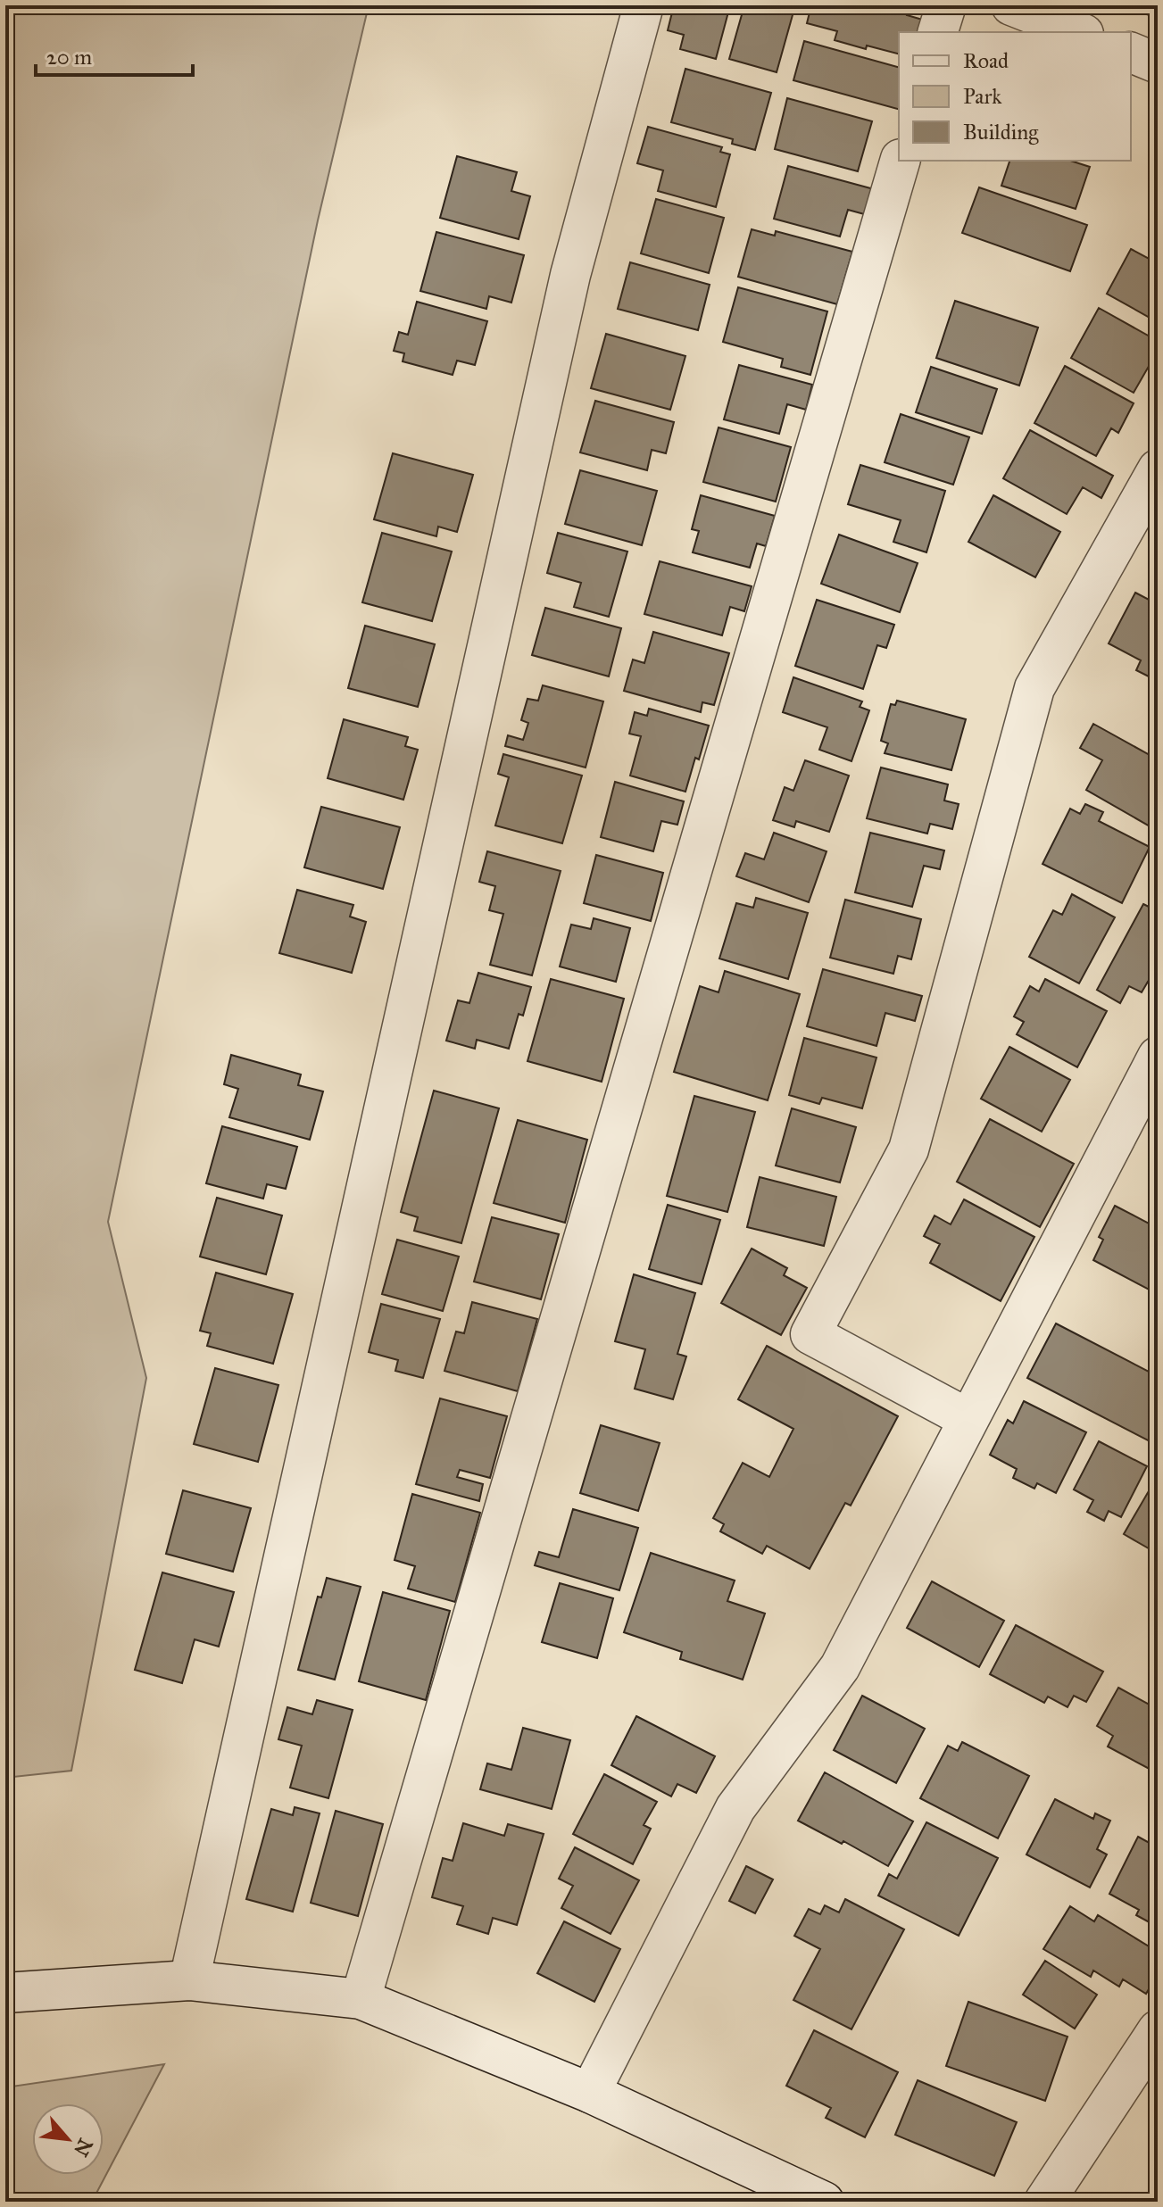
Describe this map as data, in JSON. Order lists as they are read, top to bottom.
{
  "legend": ["Road", "Park", "Building"],
  "scale_bar": "20 m",
  "north": "bottom right"
}
